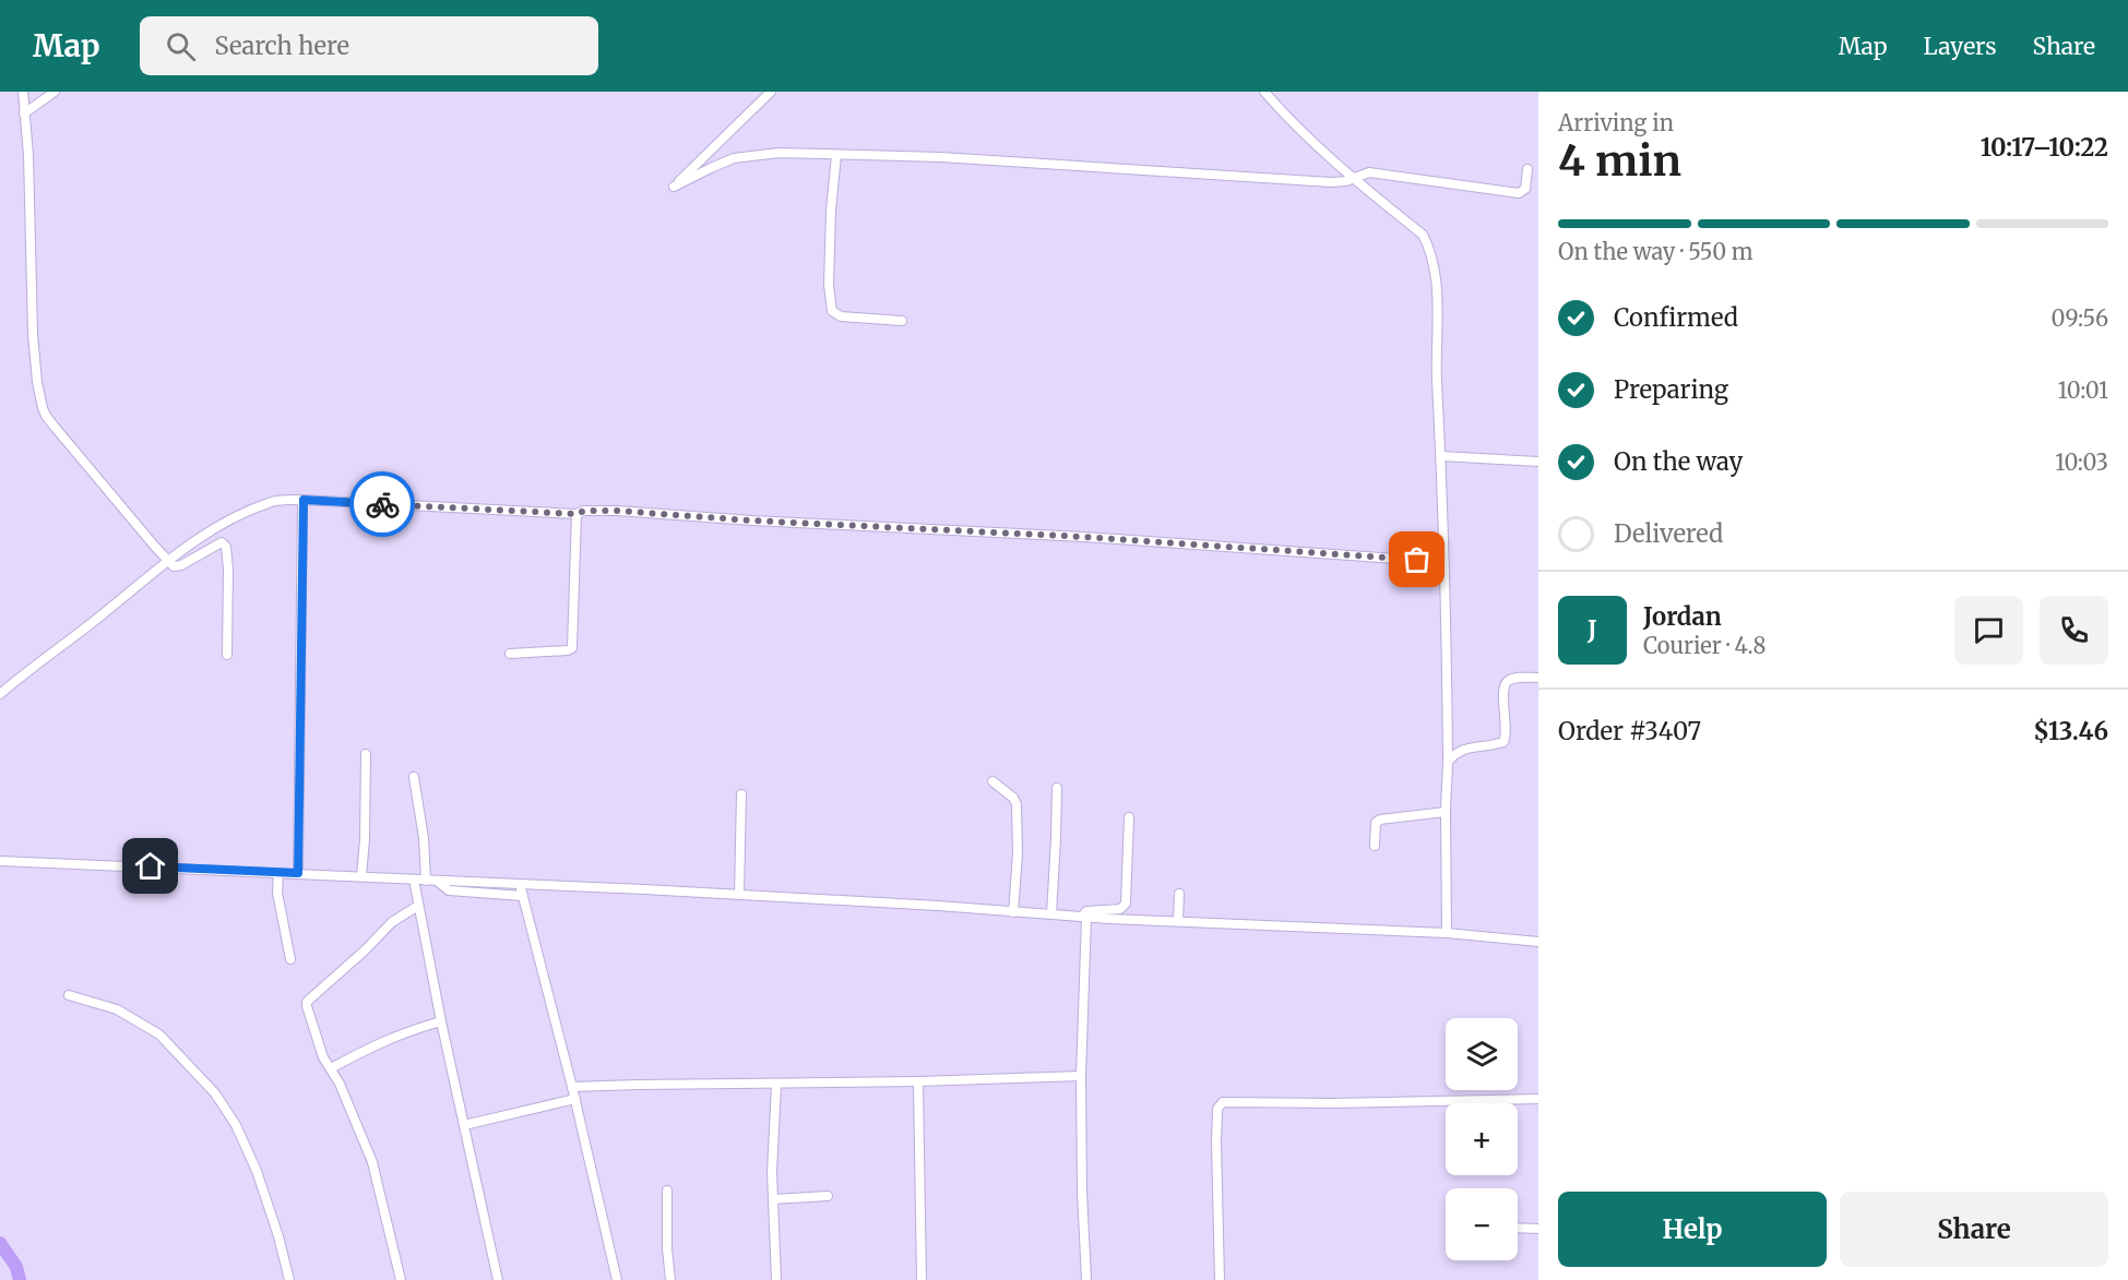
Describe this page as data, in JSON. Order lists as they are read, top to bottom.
{
  "page": {
    "header": "Map",
    "search": "Search here",
    "nav": ["Map", "Layers", "Share"],
    "heading": ["4 min", "Arriving in", "10:17–10:22"],
    "panel": [
      "Jordan",
      "Courier · 4.8",
      "Order #3407",
      "$13.46"
    ],
    "bar": "On the way · 550 m",
    "list": [
      ["Confirmed", "09:56"],
      ["Preparing", "10:01"],
      ["On the way", "10:03"],
      "Delivered"
    ],
    "round": "J",
    "map_buttons": ["+", "−"],
    "buttons": ["Help", "Share"]
  }
}
